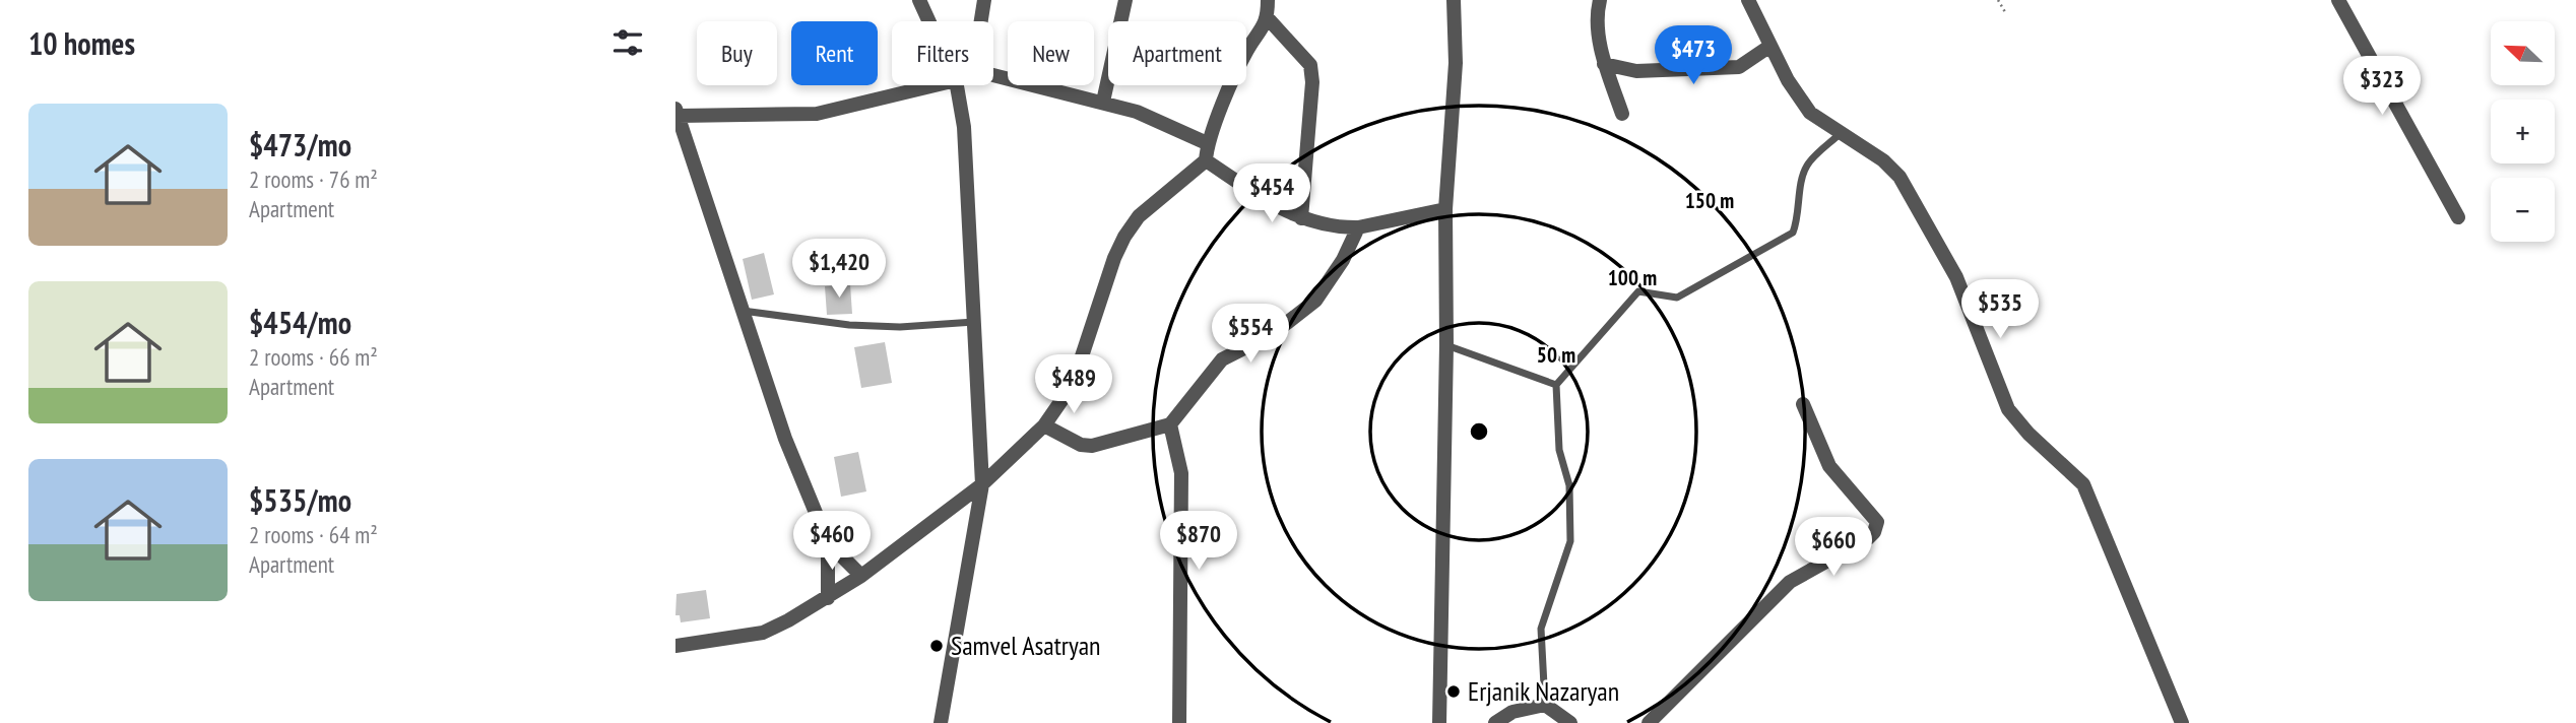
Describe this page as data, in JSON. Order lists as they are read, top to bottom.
{
  "places": ["Samvel Asatryan", "Erjanik Nazaryan"],
  "north": "top left",
  "page": {
    "heading": "10 homes",
    "map_buttons": ["+", "−"],
    "chip": [
      "Buy",
      "Rent",
      "Filters",
      "New",
      "Apartment"
    ],
    "price": [
      "$473",
      "$323",
      "$454",
      "$1,420",
      "$535",
      "$554",
      "$489",
      "$460",
      "$870",
      "$660"
    ],
    "list": [
      {
        "name": "$473/mo",
        "note": "2 rooms · 76 m² · Apartment"
      },
      {
        "name": "$454/mo",
        "note": "2 rooms · 66 m² · Apartment"
      },
      {
        "name": "$535/mo",
        "note": "2 rooms · 64 m² · Apartment"
      }
    ]
  },
  "rings": ["150 m", "100 m", "50 m"]
}
